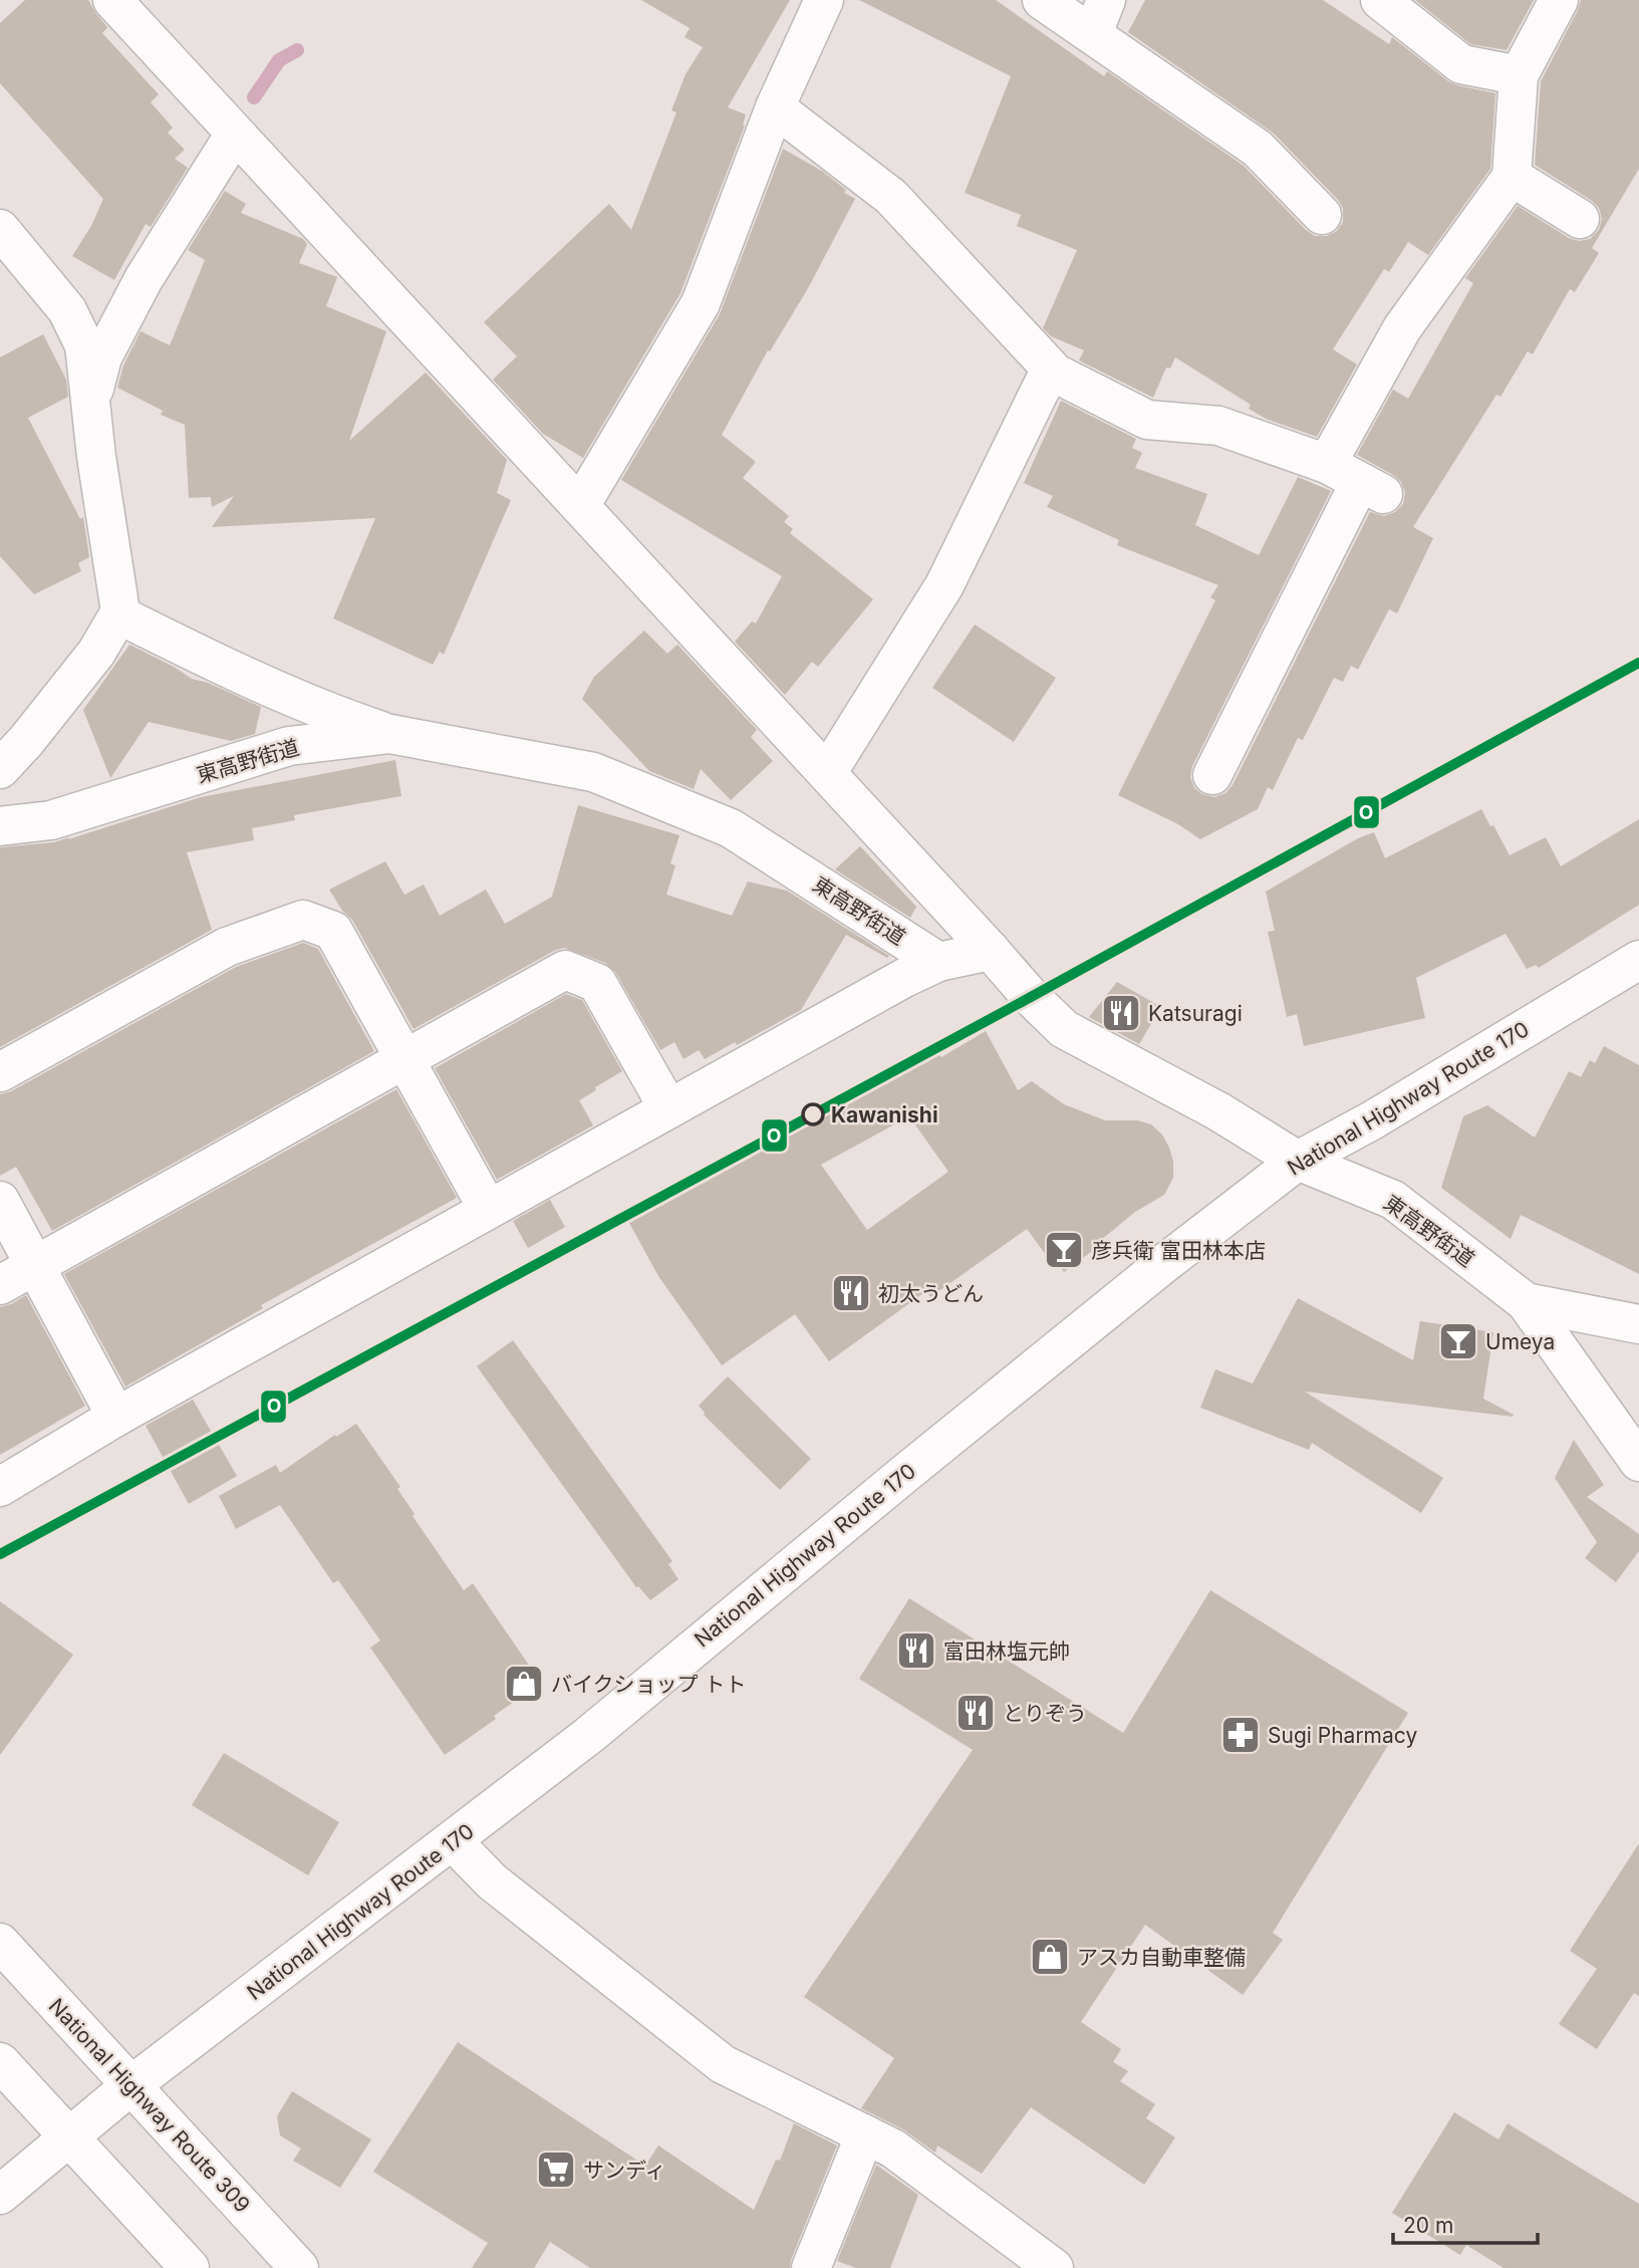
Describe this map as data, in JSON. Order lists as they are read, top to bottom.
{
  "streets": {
    "main road": ["東高野街道", "National Highway Route 170", "National Highway Route 309"]
  },
  "crossings": [
    ["東高野街道", "National Highway Route 170"],
    ["National Highway Route 170", "National Highway Route 309"]
  ],
  "places": {
    "restaurant": [
      "Katsuragi",
      "初太うどん",
      "富田林塩元帥",
      "とりぞう"
    ],
    "other": ["Kawanishi"],
    "bar": ["彦兵衛 富田林本店", "Umeya"],
    "shop": ["バイクショップ トト", "アスカ自動車整備"],
    "pharmacy": ["Sugi Pharmacy"],
    "supermarket": ["サンディ"]
  },
  "lines": ["transit line O"],
  "scale_bar": "20 m"
}
